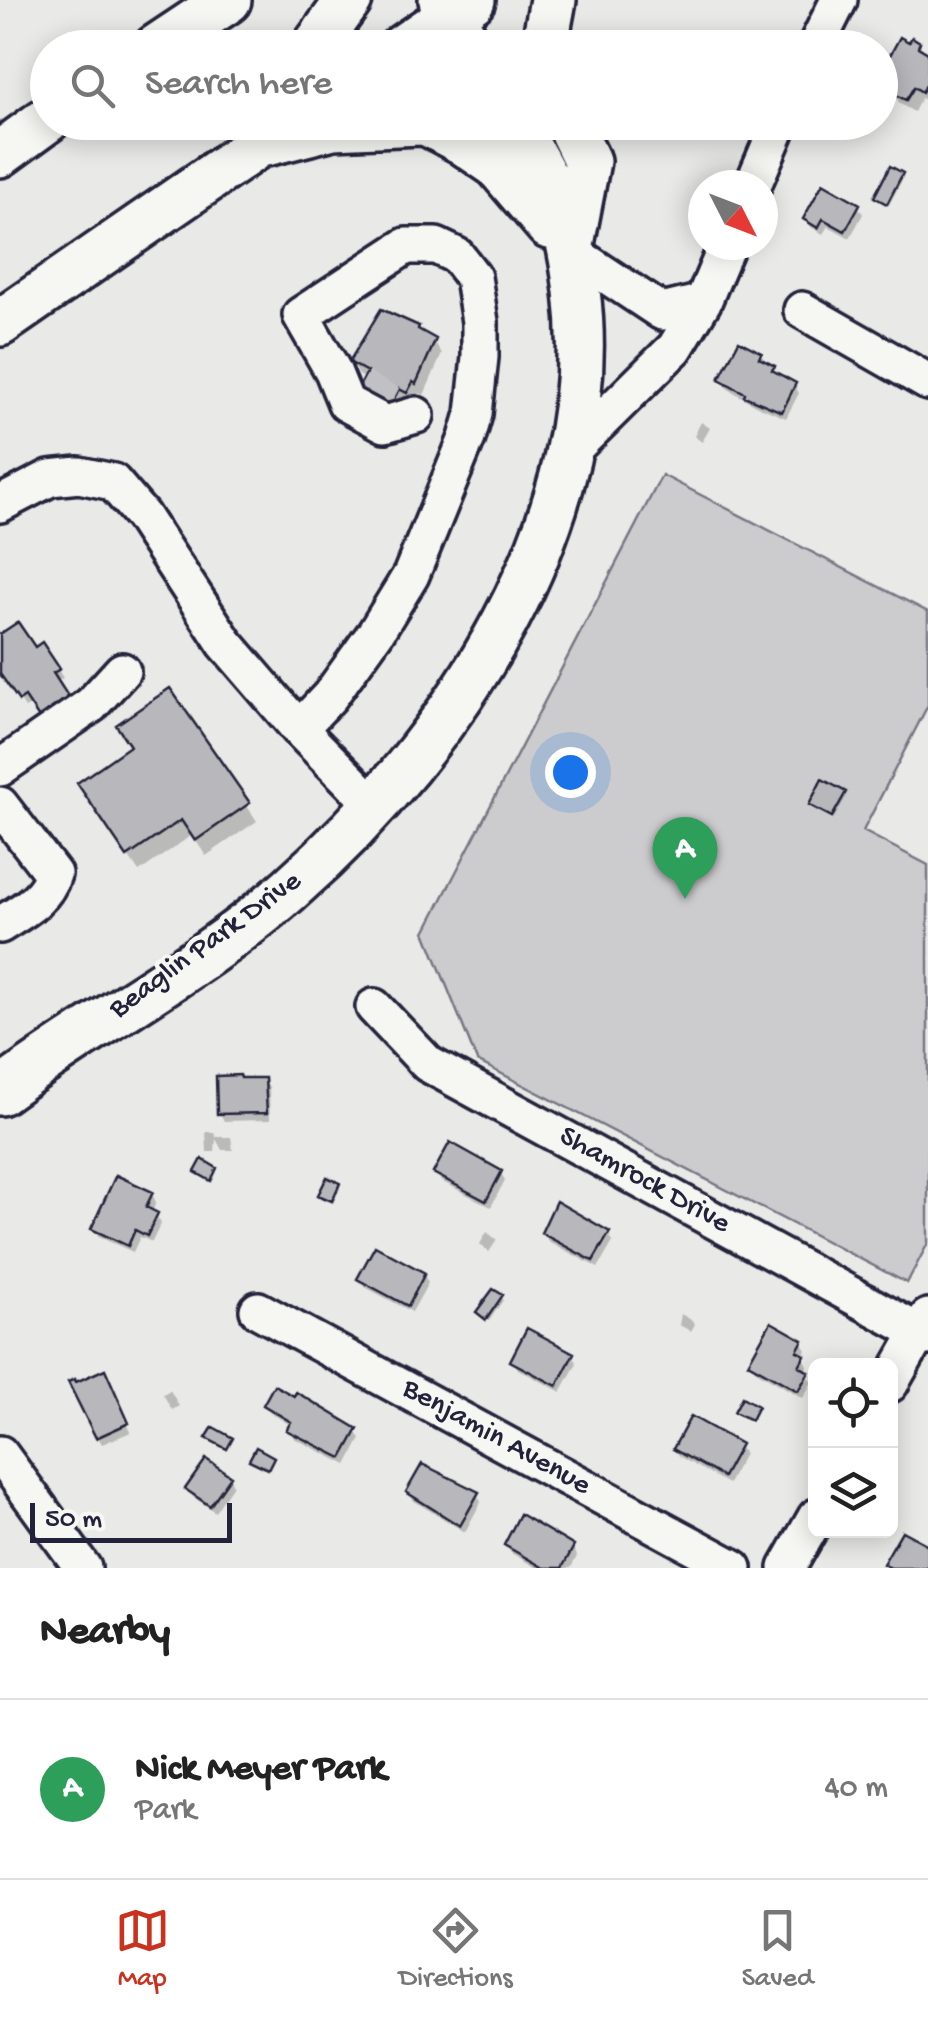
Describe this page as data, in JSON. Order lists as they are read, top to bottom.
{
  "streets": {
    "main road": ["Beaglin Park Drive"],
    "street": ["Shamrock Drive", "Benjamin Avenue"]
  },
  "scale_bar": "50 m",
  "north": "bottom right",
  "page": {
    "search": "Search here",
    "pins": "A",
    "scale": "50 m",
    "heading": "Nearby",
    "list": [
      {
        "mark": "A",
        "name": "Nick Meyer Park",
        "note": "Park",
        "value": "40 m"
      }
    ],
    "nav": ["Map", "Directions", "Saved"]
  }
}
